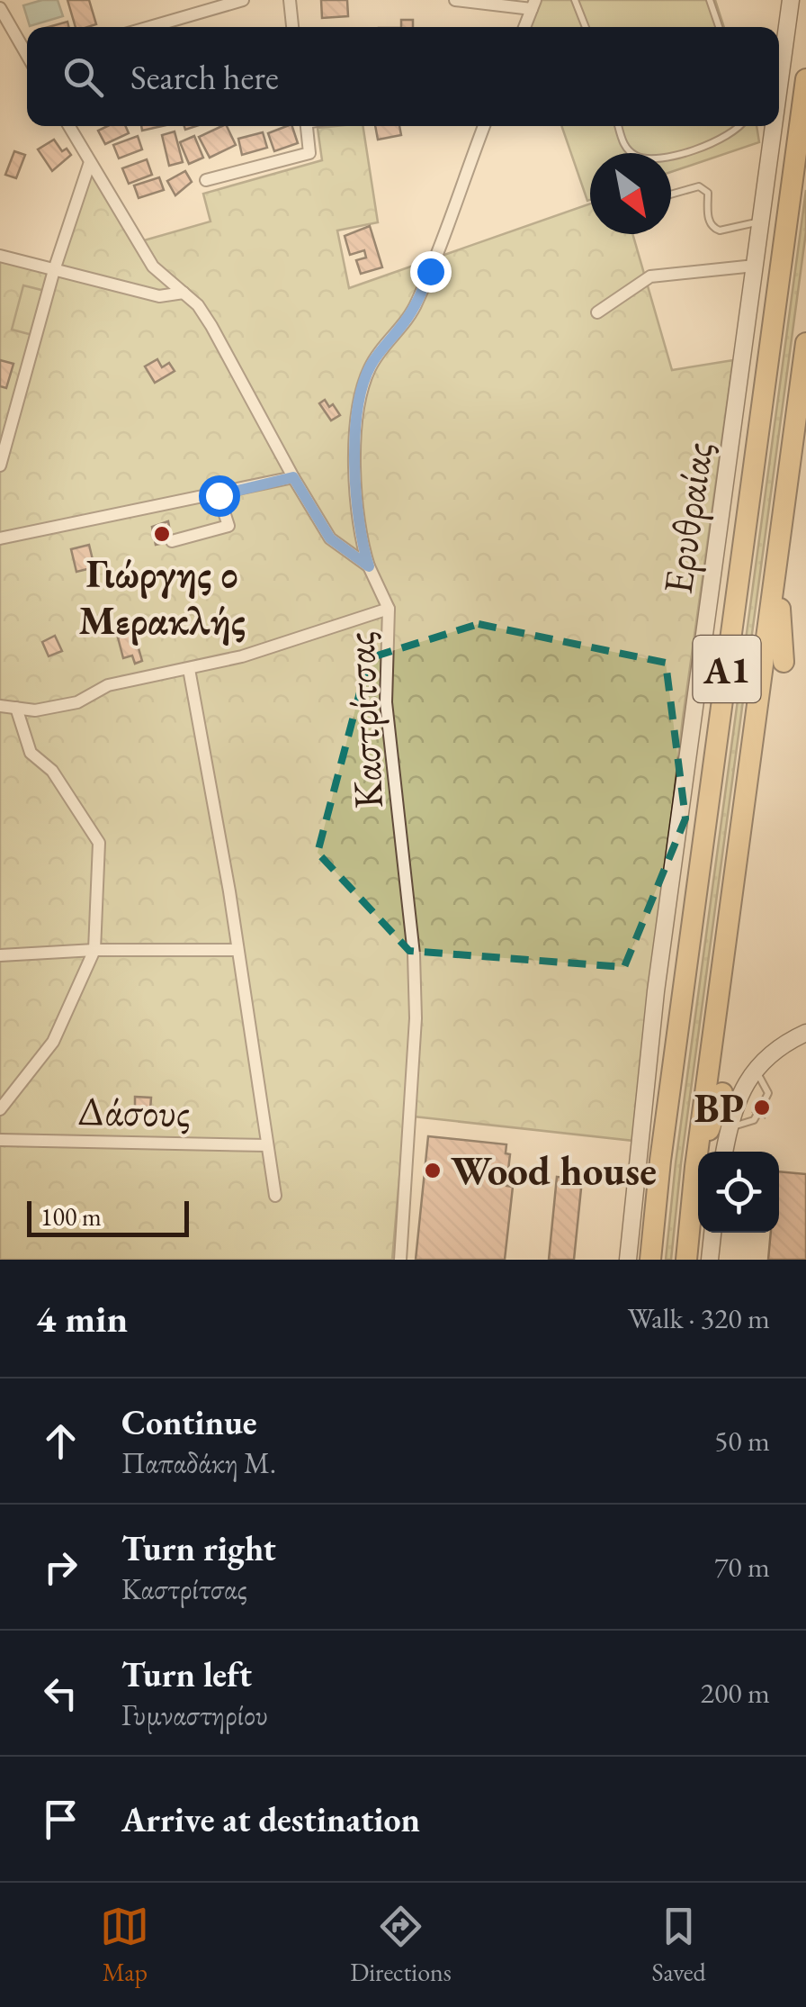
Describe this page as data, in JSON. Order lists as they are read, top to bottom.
{
  "streets": {
    "highway": ["Α1"],
    "main road": ["Ερυθραίας"],
    "street": ["Καστρίτσας", "Δάσους"]
  },
  "places": ["Γιώργης ο Μερακλής", "BP", "Wood house"],
  "scale_bar": "100 m",
  "north": "bottom right",
  "page": {
    "search": "Search here",
    "scale": "100 m",
    "heading": ["4 min", "Walk · 320 m"],
    "list": [
      ["Continue", "Παπαδάκη Μ.", "50 m"],
      ["Turn right", "Καστρίτσας", "70 m"],
      ["Turn left", "Γυμναστηρίου", "200 m"],
      "Arrive at destination"
    ],
    "nav": ["Map", "Directions", "Saved"]
  }
}
